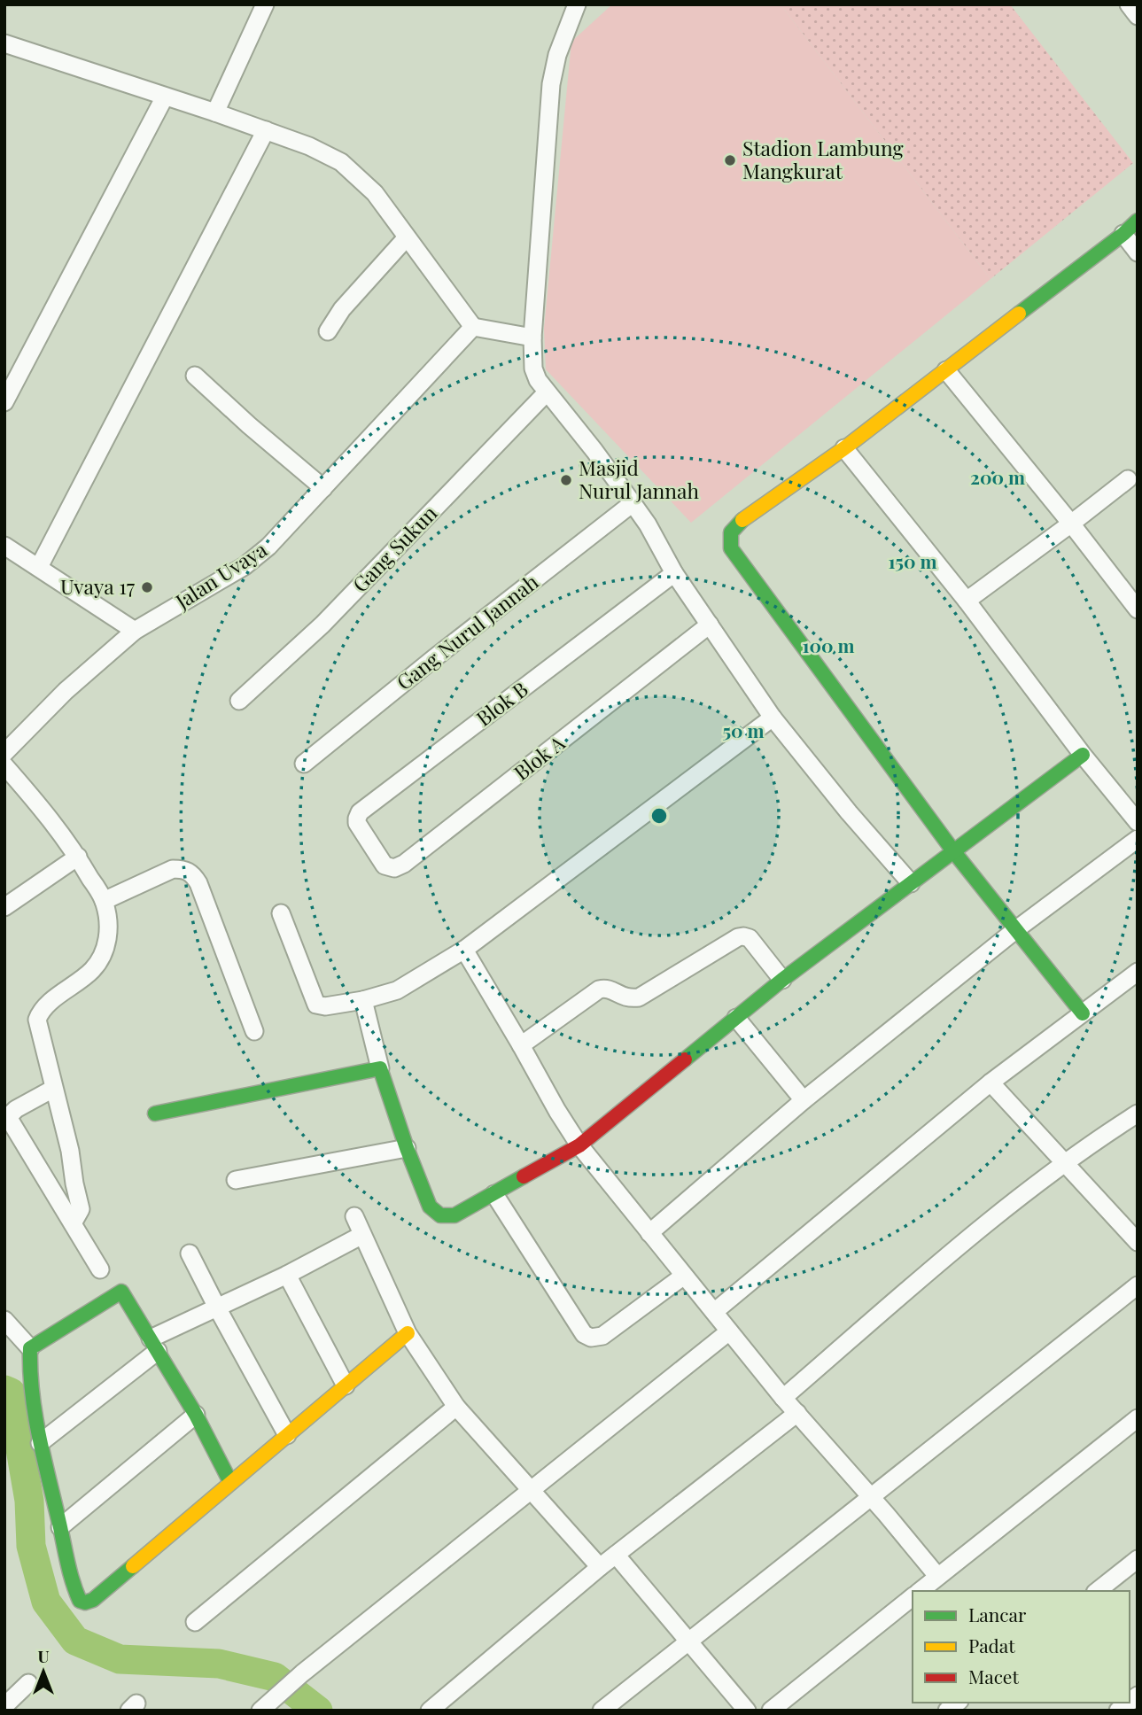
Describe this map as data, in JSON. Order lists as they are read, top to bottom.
{
  "streets": {
    "street": [
      "Gang Sukun",
      "Jalan Uvaya",
      "Gang Nurul Jannah",
      "Blok B",
      "Blok A"
    ]
  },
  "crossings": [
    ["Blok B", "Blok A"]
  ],
  "places": ["Stadion Lambung Mangkurat", "Masjid Nurul Jannah", "Uvaya 17"],
  "legend": ["Lancar", "Padat", "Macet"],
  "north": "top",
  "rings": [
    "200 m",
    "150 m",
    "100 m",
    "50 m"
  ]
}
